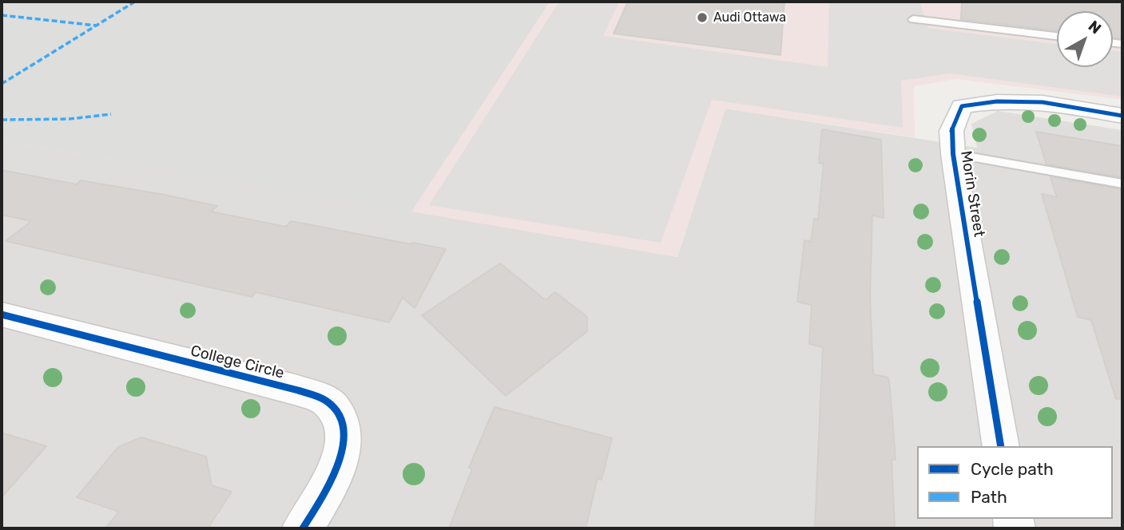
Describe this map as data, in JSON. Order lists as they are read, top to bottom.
{
  "streets": {
    "street": ["Morin Street", "College Circle"]
  },
  "places": ["Audi Ottawa"],
  "legend": ["Cycle path", "Path"],
  "north": "top right"
}
